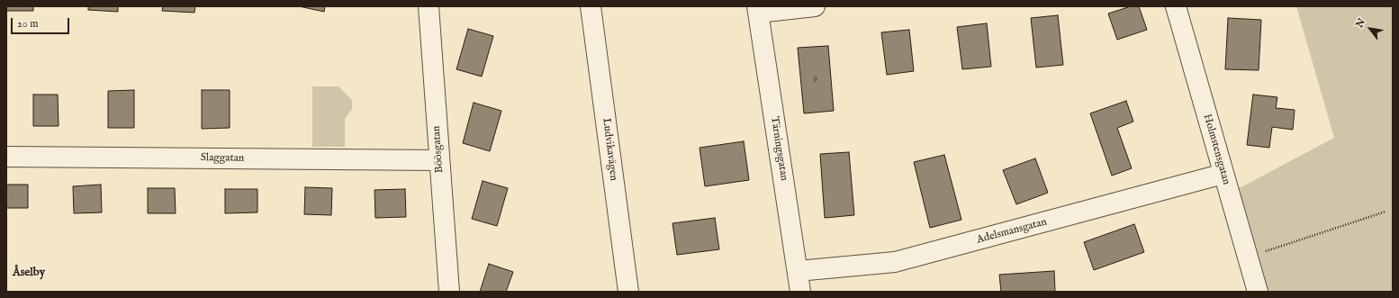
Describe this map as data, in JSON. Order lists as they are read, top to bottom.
{
  "streets": {
    "street": [
      "Tärningsgatan",
      "Böösgatan",
      "Ludvikavägen",
      "Holmstensgatan",
      "Slaggatan",
      "Adelsmansgatan"
    ]
  },
  "crossings": [
    ["Tärningsgatan", "Adelsmansgatan"],
    ["Böösgatan", "Slaggatan"],
    ["Holmstensgatan", "Adelsmansgatan"]
  ],
  "districts": ["Åselby"],
  "house_numbers": ["9"],
  "scale_bar": "20 m",
  "north": "top left"
}
